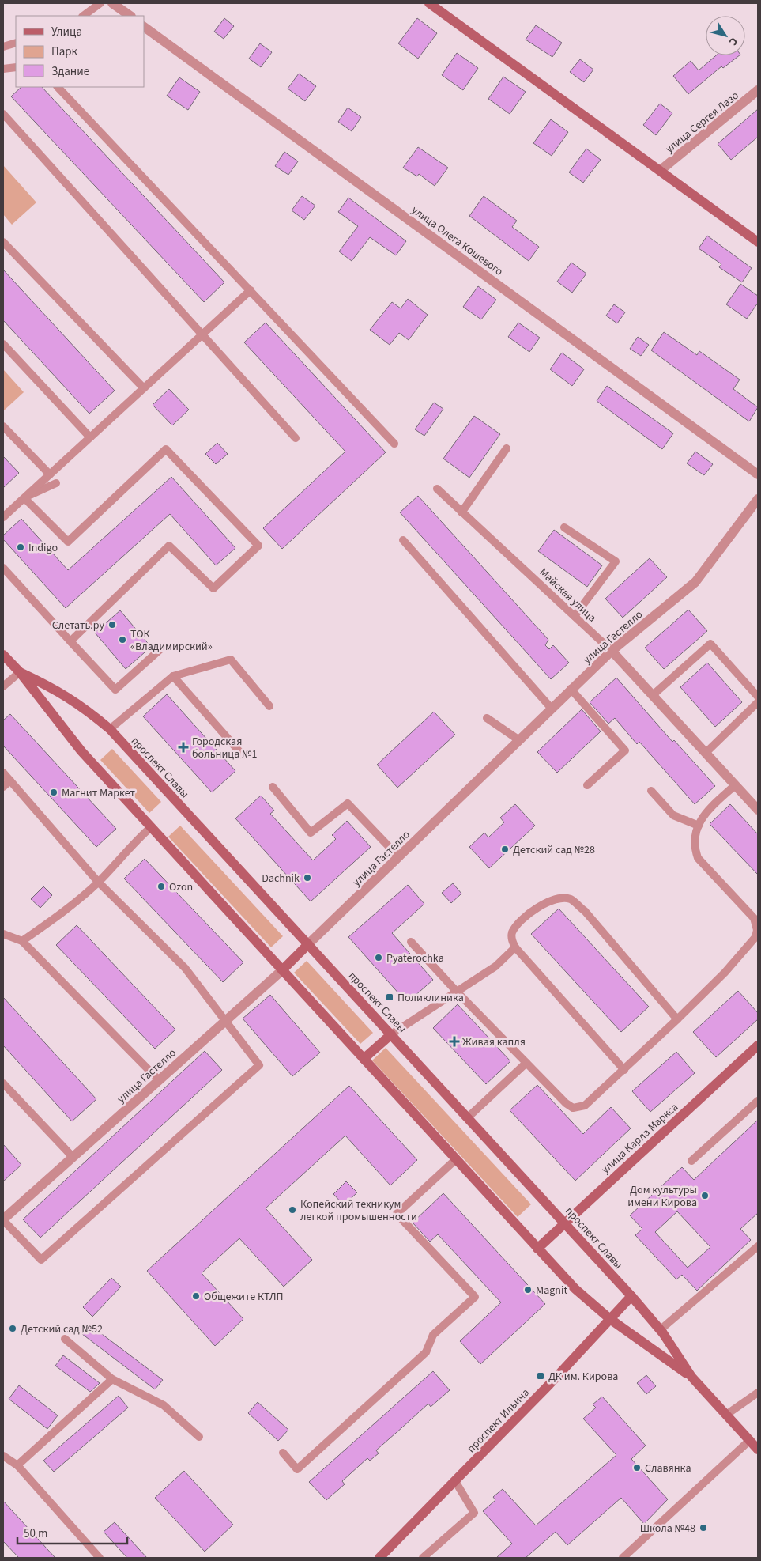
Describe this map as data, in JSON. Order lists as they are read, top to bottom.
{
  "streets": {
    "main road": [
      "улица Гастелло",
      "проспект Славы",
      "улица Карла Маркса",
      "проспект Ильича"
    ],
    "street": ["улица Сергея Лазо", "улица Олега Кошевого", "Майская улица"]
  },
  "crossings": [
    ["Майская улица", "улица Гастелло"],
    ["улица Гастелло", "проспект Славы"],
    ["проспект Славы", "улица Карла Маркса"],
    ["проспект Славы", "проспект Ильича"]
  ],
  "places": {
    "other": [
      "Indigo",
      "Слетать.ру",
      "ТОК «Владимирский»",
      "Магнит Маркет",
      "Детский сад №28",
      "Dachnik",
      "Ozon",
      "Pyaterochka",
      "Дом культуры имени Кирова",
      "Копейский техникум легкой промышенности",
      "Magnit",
      "Общежите КТЛП",
      "Детский сад №52",
      "Славянка",
      "Школа №48"
    ],
    "health": ["Городская больница №1", "Живая капля"],
    "transit": ["Поликлиника", "ДК им. Кирова"]
  },
  "legend": ["Улица", "Парк", "Здание"],
  "scale_bar": "50 m",
  "north": "bottom right"
}
